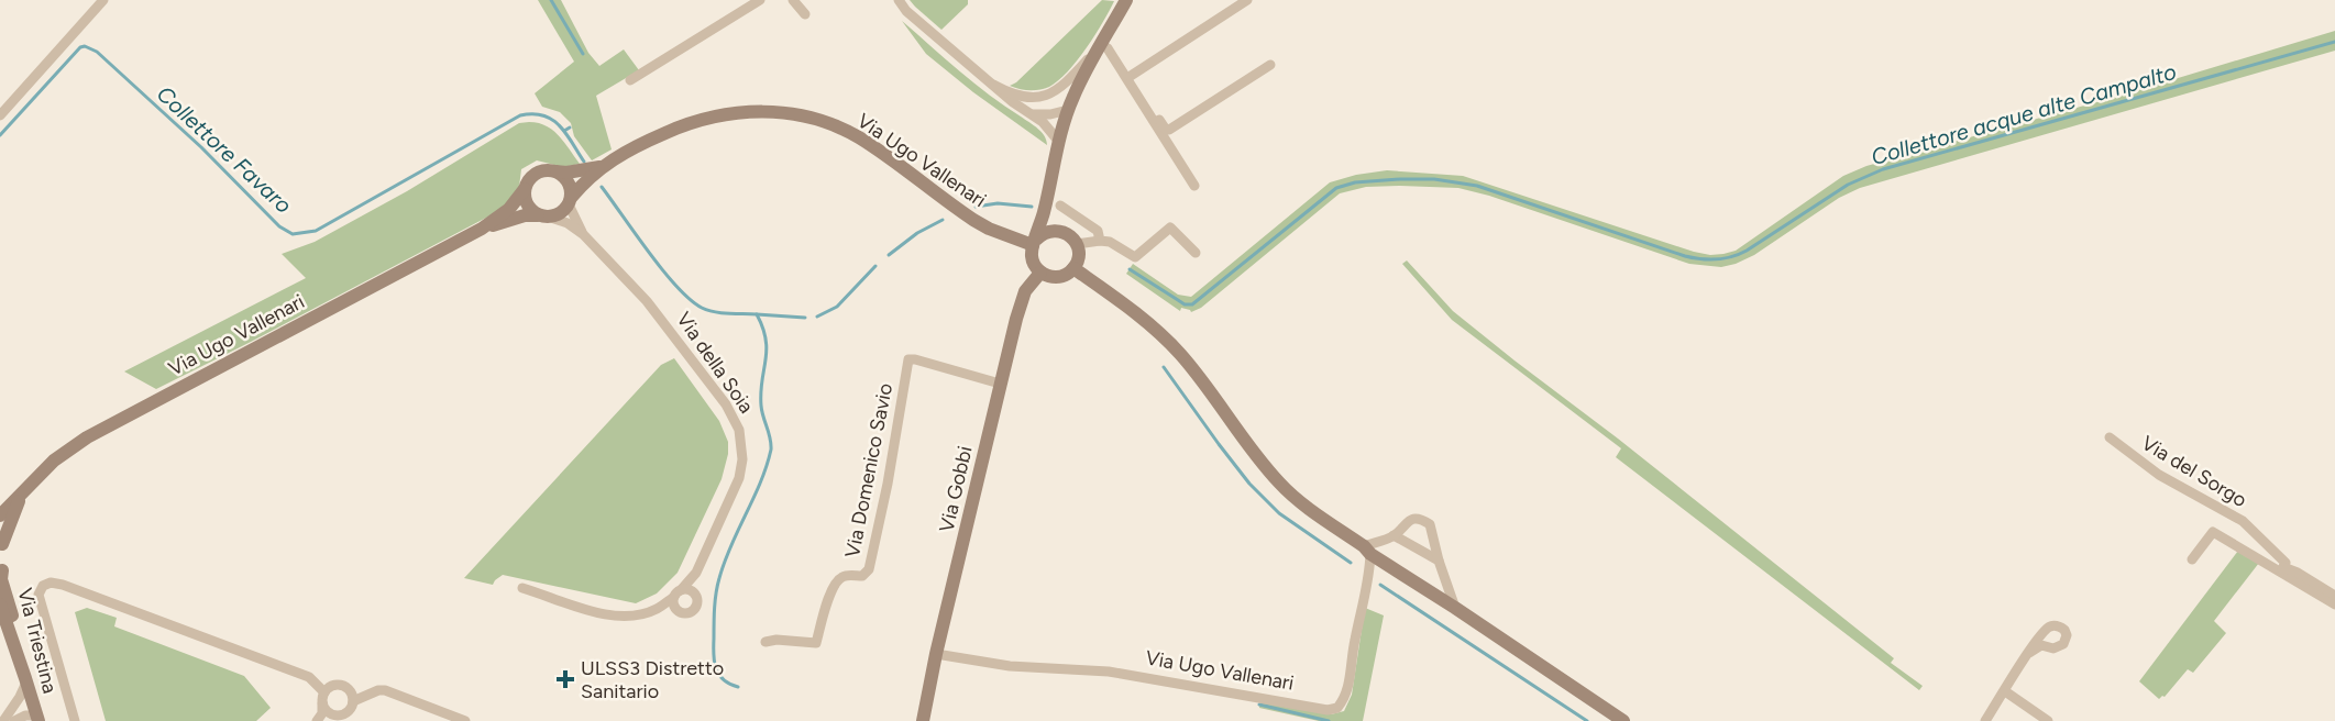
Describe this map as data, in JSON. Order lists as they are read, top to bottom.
{
  "streets": {
    "street": [
      "Via Ugo Vallenari",
      "Via della Soia",
      "Via Domenico Savio",
      "Via del Sorgo",
      "Via Gobbi",
      "Via Triestina"
    ]
  },
  "crossings": [
    ["Via Ugo Vallenari", "Via della Soia"],
    ["Via Ugo Vallenari", "Via Gobbi"],
    ["Via Ugo Vallenari", "Via Triestina"],
    ["Via Domenico Savio", "Via Gobbi"]
  ],
  "water": ["Collettore acque alte Campalto", "Collettore Favaro"],
  "places": {
    "health": ["ULSS3 Distretto Sanitario"]
  }
}
